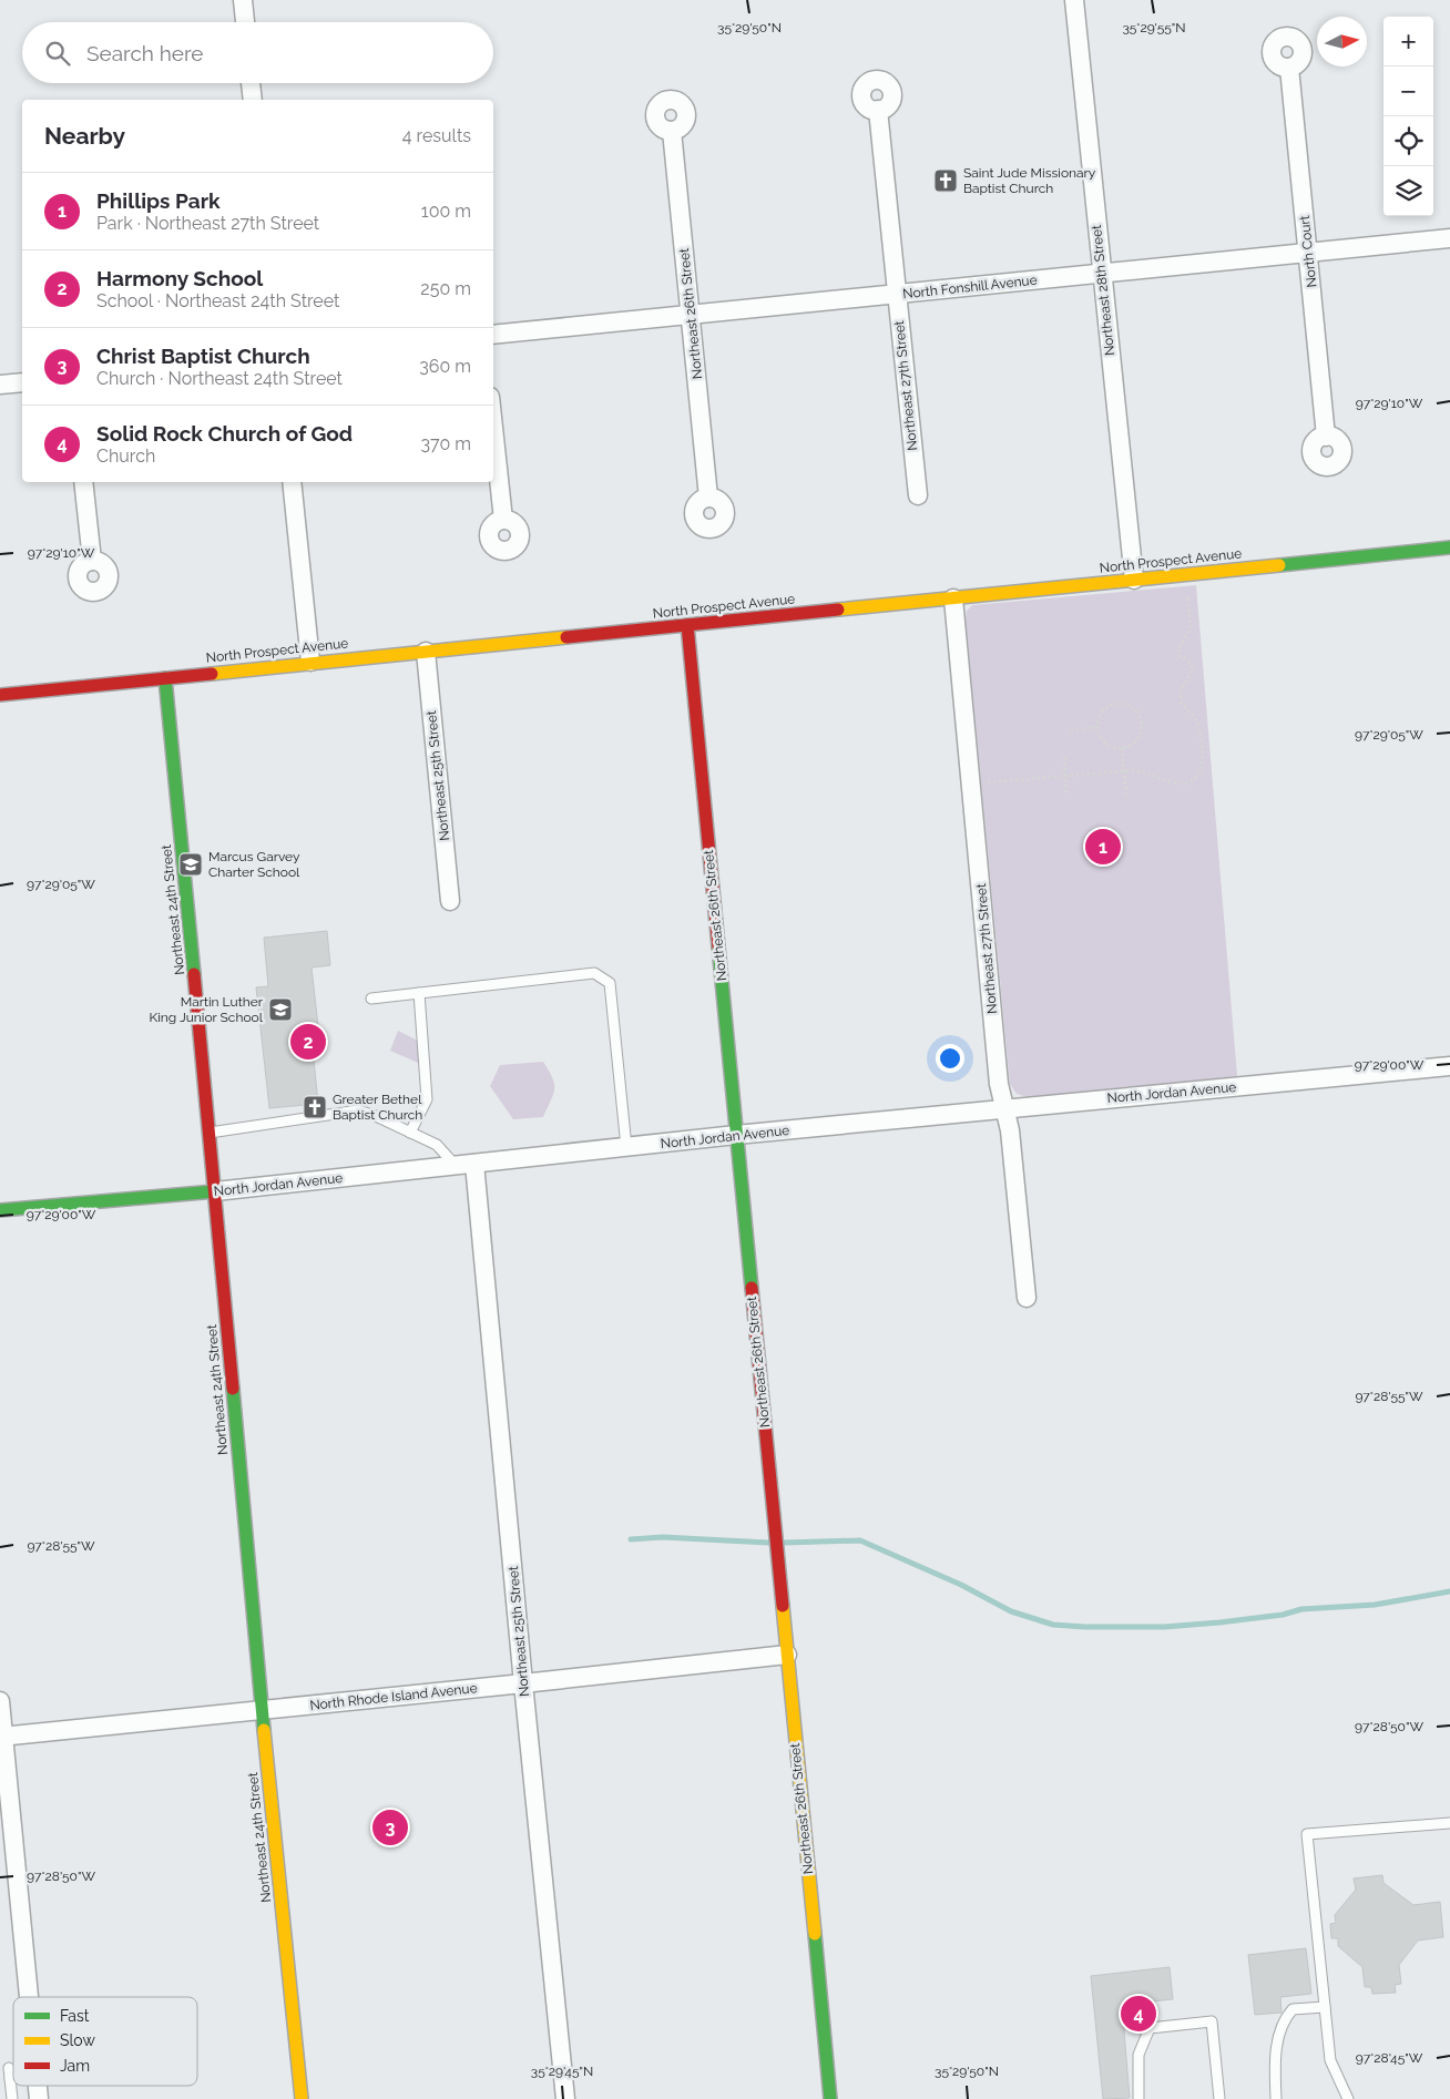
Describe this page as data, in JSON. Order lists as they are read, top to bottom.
{
  "streets": {
    "street": [
      "North Court",
      "North Fonshill Avenue",
      "Northeast 28th Street",
      "Northeast 26th Street",
      "Northeast 27th Street",
      "North Prospect Avenue",
      "Northeast 25th Street",
      "Northeast 24th Street",
      "North Jordan Avenue",
      "North Rhode Island Avenue"
    ]
  },
  "crossings": [
    ["North Court", "North Fonshill Avenue"],
    ["North Fonshill Avenue", "Northeast 28th Street"],
    ["North Fonshill Avenue", "Northeast 26th Street"],
    ["North Fonshill Avenue", "Northeast 27th Street"],
    ["Northeast 28th Street", "North Prospect Avenue"],
    ["Northeast 26th Street", "North Prospect Avenue"],
    ["Northeast 26th Street", "North Jordan Avenue"],
    ["Northeast 26th Street", "North Rhode Island Avenue"],
    ["Northeast 27th Street", "North Prospect Avenue"],
    ["Northeast 27th Street", "North Jordan Avenue"],
    ["North Prospect Avenue", "Northeast 25th Street"],
    ["North Prospect Avenue", "Northeast 24th Street"],
    ["Northeast 25th Street", "North Jordan Avenue"],
    ["Northeast 25th Street", "North Rhode Island Avenue"],
    ["Northeast 24th Street", "North Jordan Avenue"],
    ["Northeast 24th Street", "North Rhode Island Avenue"]
  ],
  "places": {
    "church": ["Saint Jude Missionary Baptist Church", "Greater Bethel Baptist Church"],
    "school or university": ["Marcus Garvey Charter School", "Martin Luther King Junior School"]
  },
  "legend": ["Fast", "Slow", "Jam"],
  "north": "right",
  "page": {
    "map_buttons": ["+", "−"],
    "search": "Search here",
    "heading": ["Nearby", "4 results"],
    "list": [
      {
        "mark": "1",
        "name": "Phillips Park",
        "note": "Park · Northeast 27th Street",
        "value": "100 m"
      },
      {
        "mark": "2",
        "name": "Harmony School",
        "note": "School · Northeast 24th Street",
        "value": "250 m"
      },
      {
        "mark": "3",
        "name": "Christ Baptist Church",
        "note": "Church · Northeast 24th Street",
        "value": "360 m"
      },
      {
        "mark": "4",
        "name": "Solid Rock Church of God",
        "note": "Church",
        "value": "370 m"
      }
    ],
    "pins": [
      "1",
      "2",
      "3",
      "4"
    ]
  },
  "coordinates": [
    "35°29'50\"N",
    "35°29'55\"N",
    "97°29'10\"W",
    "97°29'05\"W",
    "97°29'00\"W",
    "97°28'55\"W",
    "97°28'50\"W",
    "97°28'45\"W",
    "35°29'45\"N"
  ]
}
